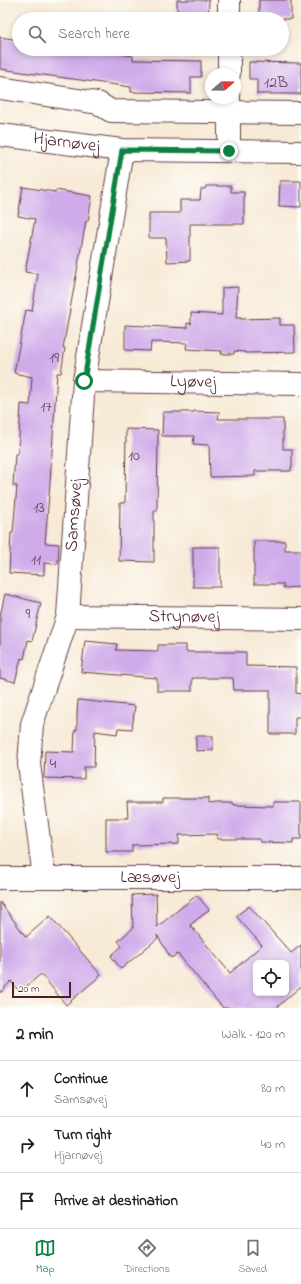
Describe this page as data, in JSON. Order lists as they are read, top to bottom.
{
  "streets": {
    "street": [
      "Hjarnøvej",
      "Lyøvej",
      "Samsøvej",
      "Strynøvej",
      "Læsøvej"
    ]
  },
  "crossings": [
    ["Hjarnøvej", "Samsøvej"],
    ["Lyøvej", "Samsøvej"],
    ["Samsøvej", "Strynøvej"],
    ["Samsøvej", "Læsøvej"]
  ],
  "house_numbers": [
    "12B",
    "19",
    "17",
    "10",
    "13",
    "11",
    "9",
    "4"
  ],
  "scale_bar": "20 m",
  "north": "right",
  "page": {
    "search": "Search here",
    "scale": "20 m",
    "heading": ["2 min", "Walk · 120 m"],
    "list": [
      ["Continue", "Samsøvej", "80 m"],
      ["Turn right", "Hjarnøvej", "40 m"],
      "Arrive at destination"
    ],
    "nav": ["Map", "Directions", "Saved"]
  }
}
